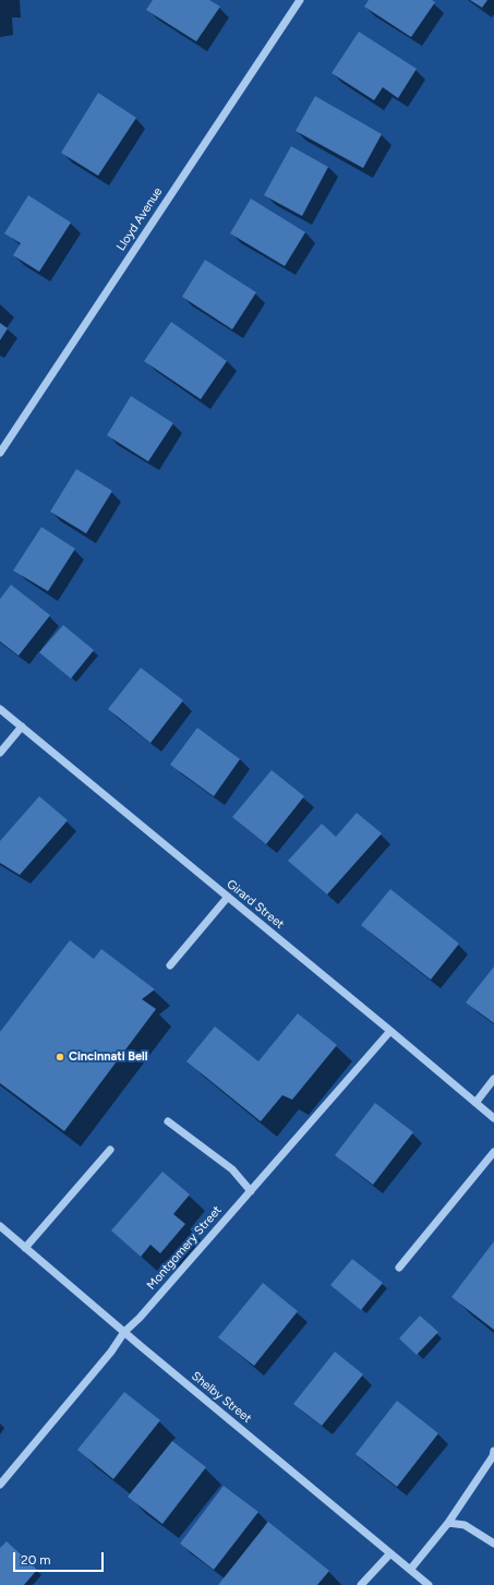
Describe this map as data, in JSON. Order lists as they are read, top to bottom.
{
  "streets": {
    "street": [
      "Lloyd Avenue",
      "Girard Street",
      "Montgomery Street",
      "Shelby Street"
    ]
  },
  "crossings": [
    ["Girard Street", "Montgomery Street"],
    ["Montgomery Street", "Shelby Street"]
  ],
  "places": ["Cincinnati Bell"],
  "scale_bar": "20 m"
}
